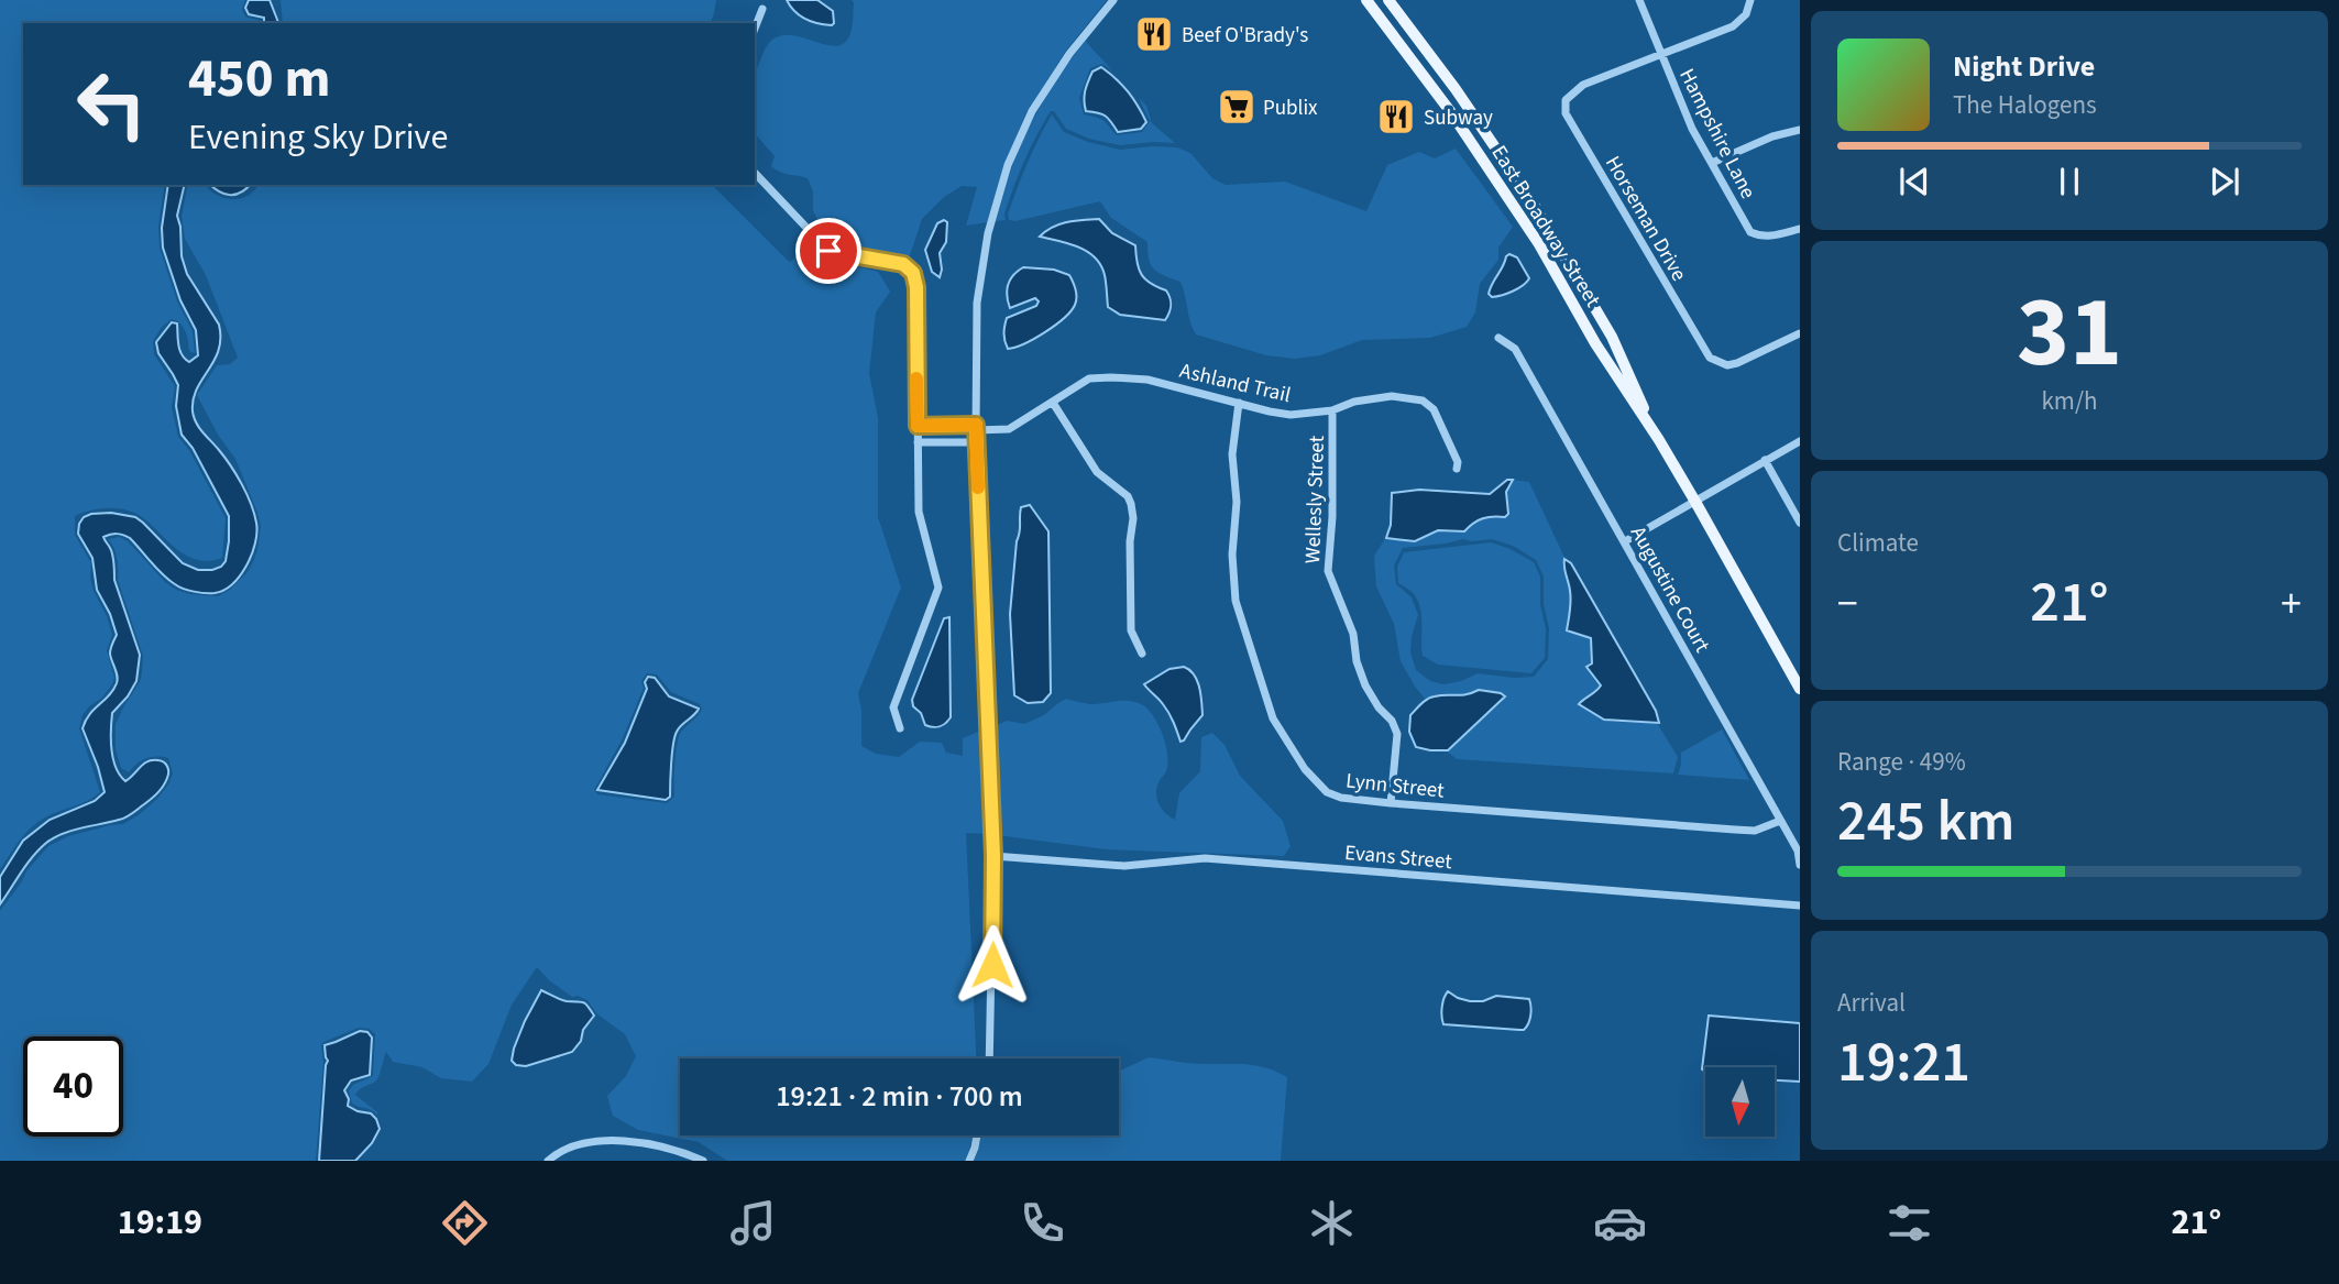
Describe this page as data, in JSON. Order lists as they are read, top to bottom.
{
  "streets": {
    "main road": ["East Broadway Street"],
    "street": [
      "Hampshire Lane",
      "Horseman Drive",
      "Ashland Trail",
      "Wellesly Street",
      "Augustine Court",
      "Lynn Street",
      "Evans Street"
    ]
  },
  "crossings": [
    ["Hampshire Lane", "Horseman Drive"],
    ["Ashland Trail", "Wellesly Street"],
    ["Ashland Trail", "Lynn Street"],
    ["Wellesly Street", "Lynn Street"],
    ["Augustine Court", "Lynn Street"]
  ],
  "places": {
    "restaurant": ["Beef O'Brady's", "Subway"],
    "supermarket": ["Publix"]
  },
  "north": "bottom",
  "page": {
    "turn": ["450 m", "Evening Sky Drive"],
    "song": ["Night Drive", "The Halogens"],
    "tile": [
      ["31", "km/h"],
      "Climate",
      ["Range · 49%", "245 km"],
      ["Arrival", "19:21"]
    ],
    "heat": ["−", "21°", "+"],
    "limit": "40",
    "trip": "19:21 · 2 min · 700 m",
    "tabs": ["19:19", "21°"]
  }
}
